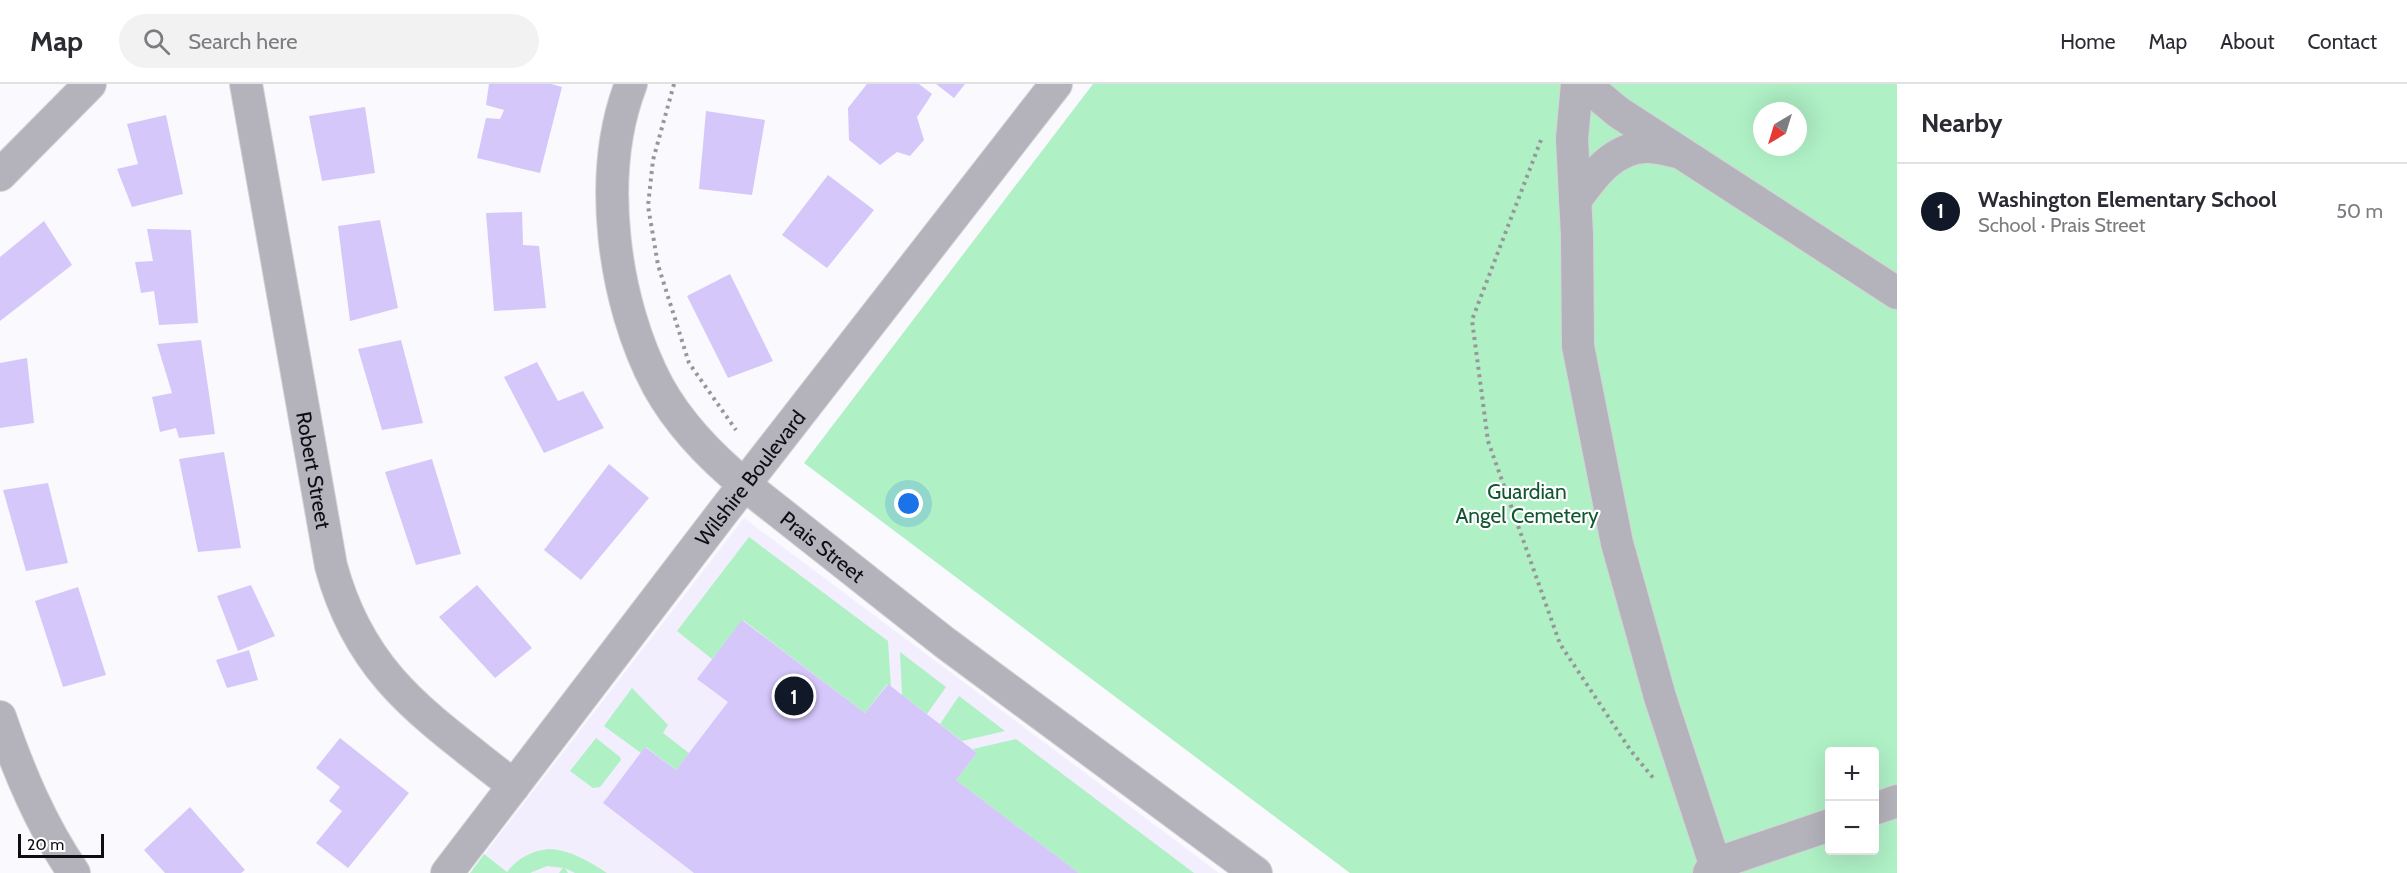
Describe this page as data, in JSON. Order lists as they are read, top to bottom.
{
  "streets": {
    "street": ["Robert Street", "Wilshire Boulevard", "Prais Street"]
  },
  "crossings": [
    ["Robert Street", "Wilshire Boulevard"],
    ["Wilshire Boulevard", "Prais Street"]
  ],
  "parks": ["Guardian Angel Cemetery"],
  "scale_bar": "20 m",
  "north": "bottom left",
  "page": {
    "header": "Map",
    "search": "Search here",
    "nav": [
      "Home",
      "Map",
      "About",
      "Contact"
    ],
    "heading": "Nearby",
    "list": [
      {
        "mark": "1",
        "name": "Washington Elementary School",
        "note": "School · Prais Street",
        "value": "50 m"
      }
    ],
    "pins": "1",
    "map_buttons": ["+", "−"],
    "scale": "20 m"
  }
}
